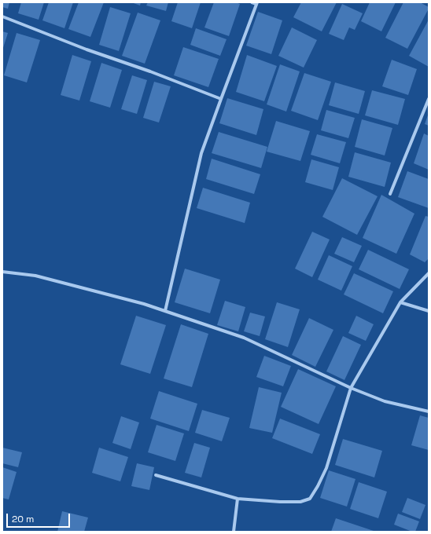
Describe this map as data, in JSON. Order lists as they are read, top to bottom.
{
  "scale_bar": "20 m"
}
